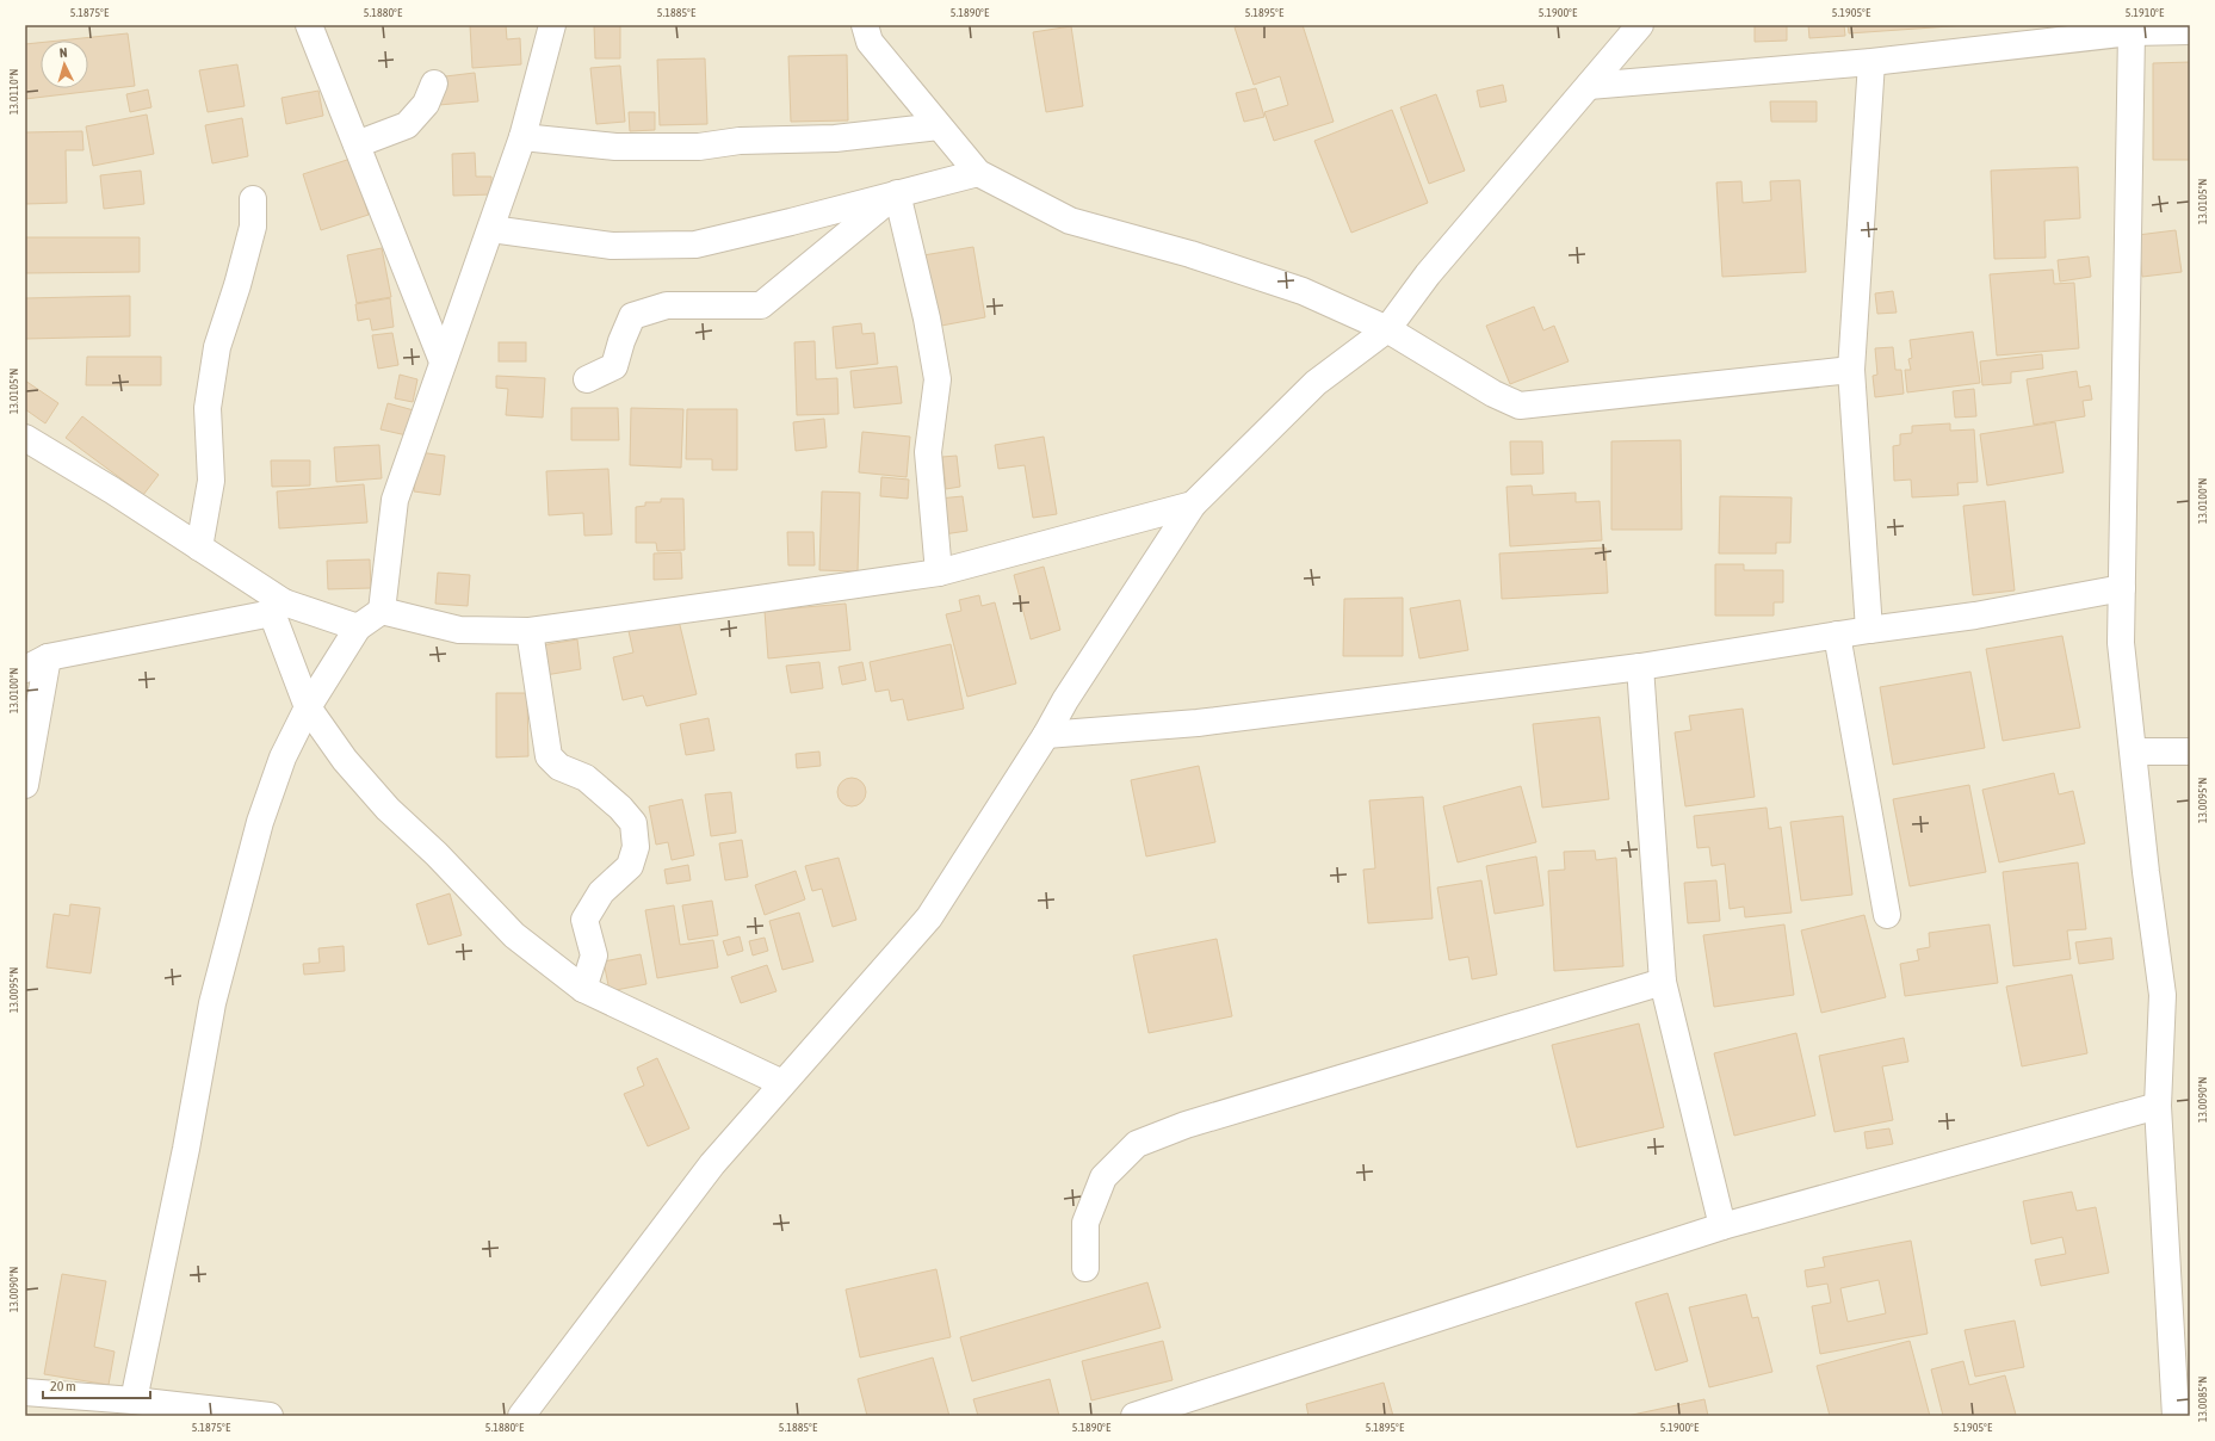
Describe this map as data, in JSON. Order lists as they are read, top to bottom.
{
  "scale_bar": "20 m",
  "north": "top",
  "coordinates": [
    "5.1875°E",
    "5.1880°E",
    "5.1885°E",
    "5.1890°E",
    "5.1895°E",
    "5.1900°E",
    "5.1905°E",
    "5.1910°E",
    "13.0110°N",
    "13.0105°N",
    "13.0100°N",
    "13.0095°N",
    "13.0090°N",
    "13.0085°N"
  ]
}
